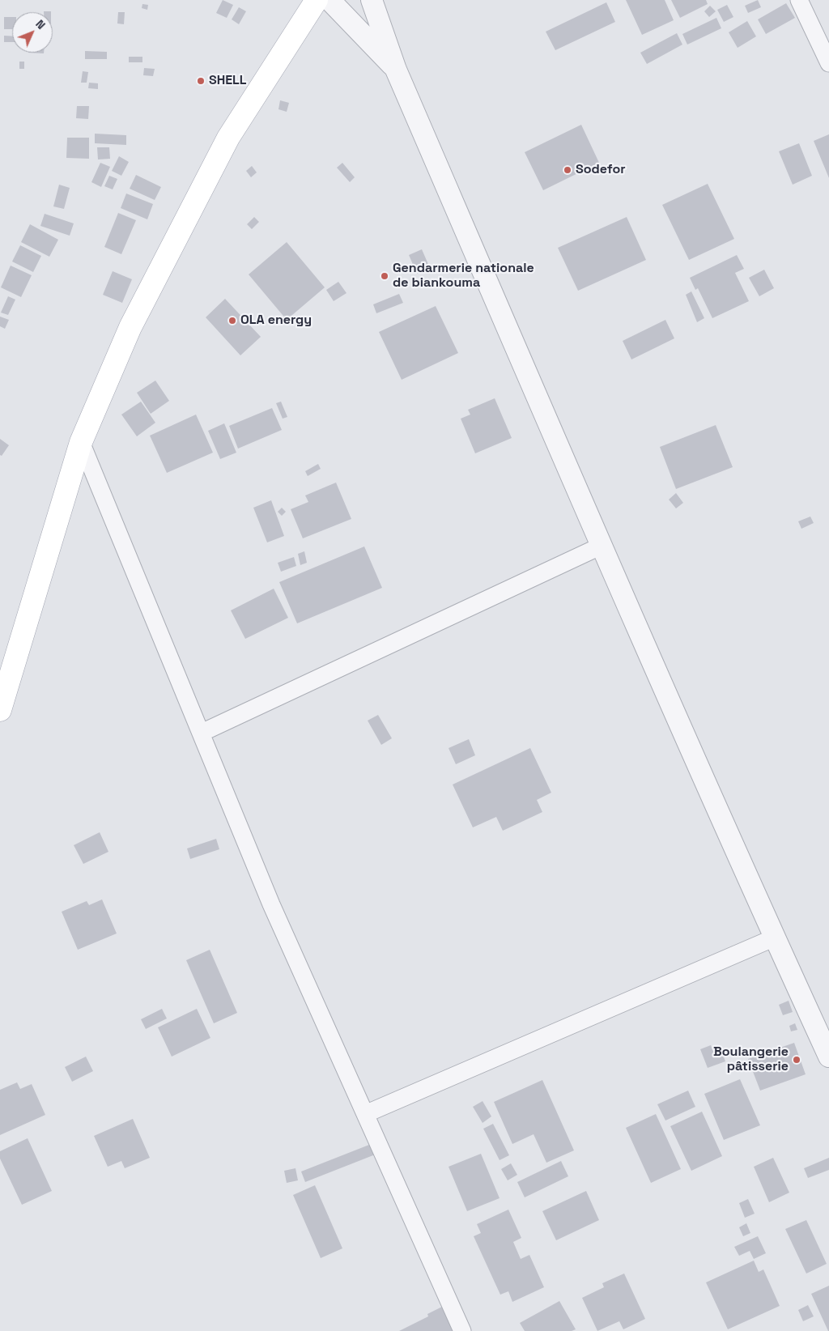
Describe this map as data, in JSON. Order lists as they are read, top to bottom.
{
  "places": [
    "SHELL",
    "Sodefor",
    "Gendarmerie nationale de biankouma",
    "OLA energy",
    "Boulangerie pâtisserie"
  ],
  "north": "top right"
}
